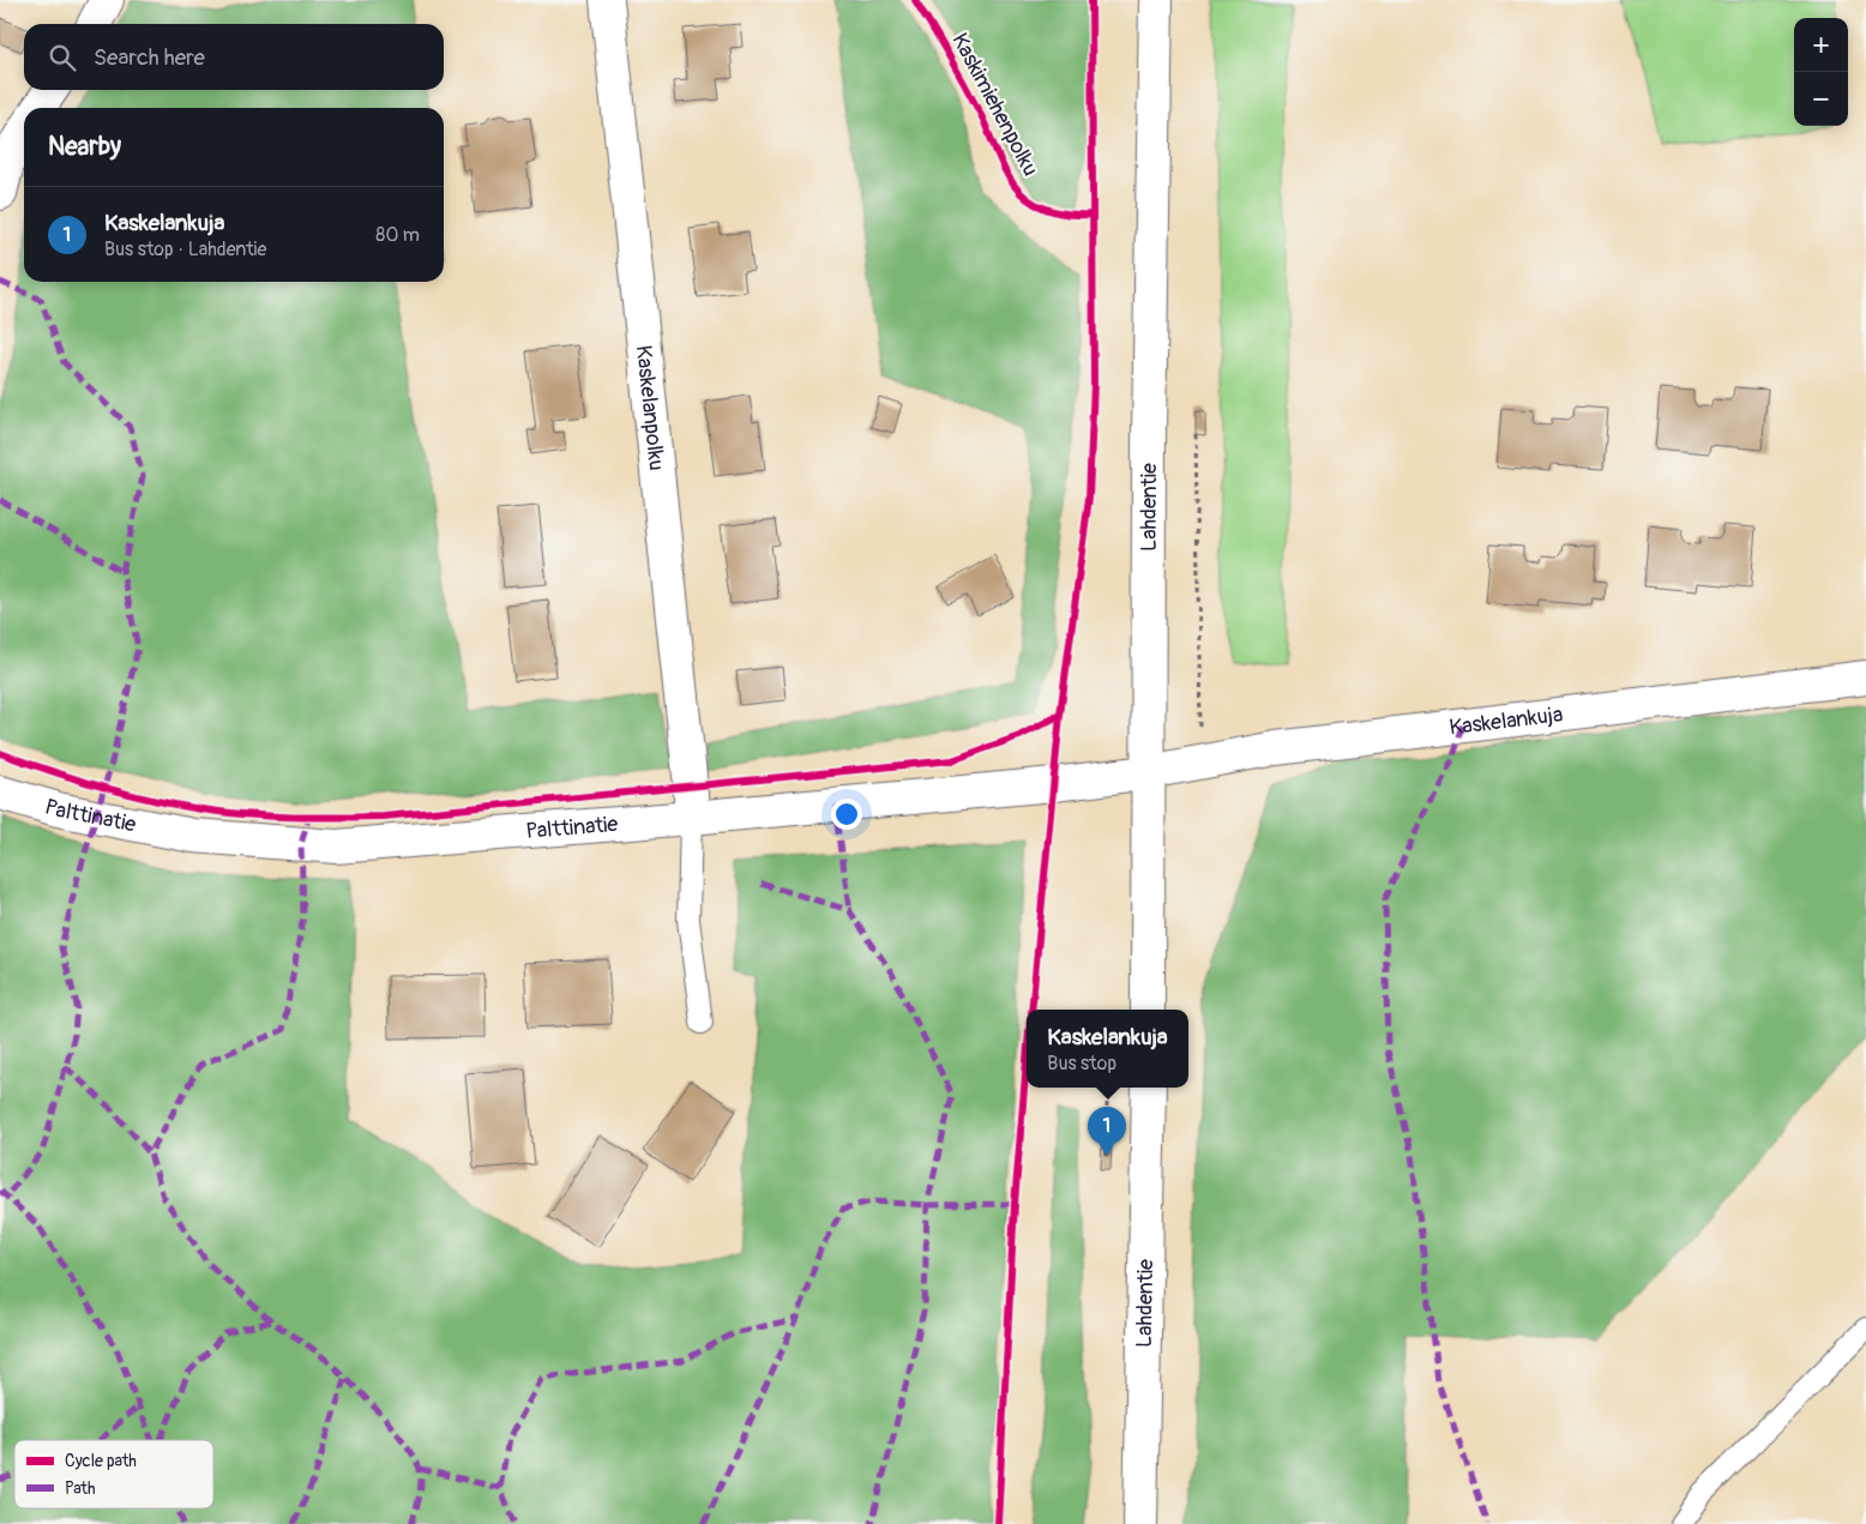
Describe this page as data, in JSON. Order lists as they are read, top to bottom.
{
  "streets": {
    "street": [
      "Kaskelanpolku",
      "Lahdentie",
      "Kaskelankuja",
      "Palttinatie"
    ],
    "cycle path": ["Kaskimiehenpolku"]
  },
  "crossings": [
    ["Kaskelanpolku", "Palttinatie"],
    ["Lahdentie", "Kaskelankuja"],
    ["Lahdentie", "Palttinatie"],
    ["Kaskelankuja", "Palttinatie"]
  ],
  "legend": ["Cycle path", "Path"],
  "page": {
    "map_buttons": ["+", "−"],
    "search": "Search here",
    "heading": "Nearby",
    "list": [
      {
        "mark": "1",
        "name": "Kaskelankuja",
        "note": "Bus stop · Lahdentie",
        "value": "80 m"
      }
    ],
    "popup": ["Kaskelankuja", "Bus stop"],
    "pins": "1"
  }
}
